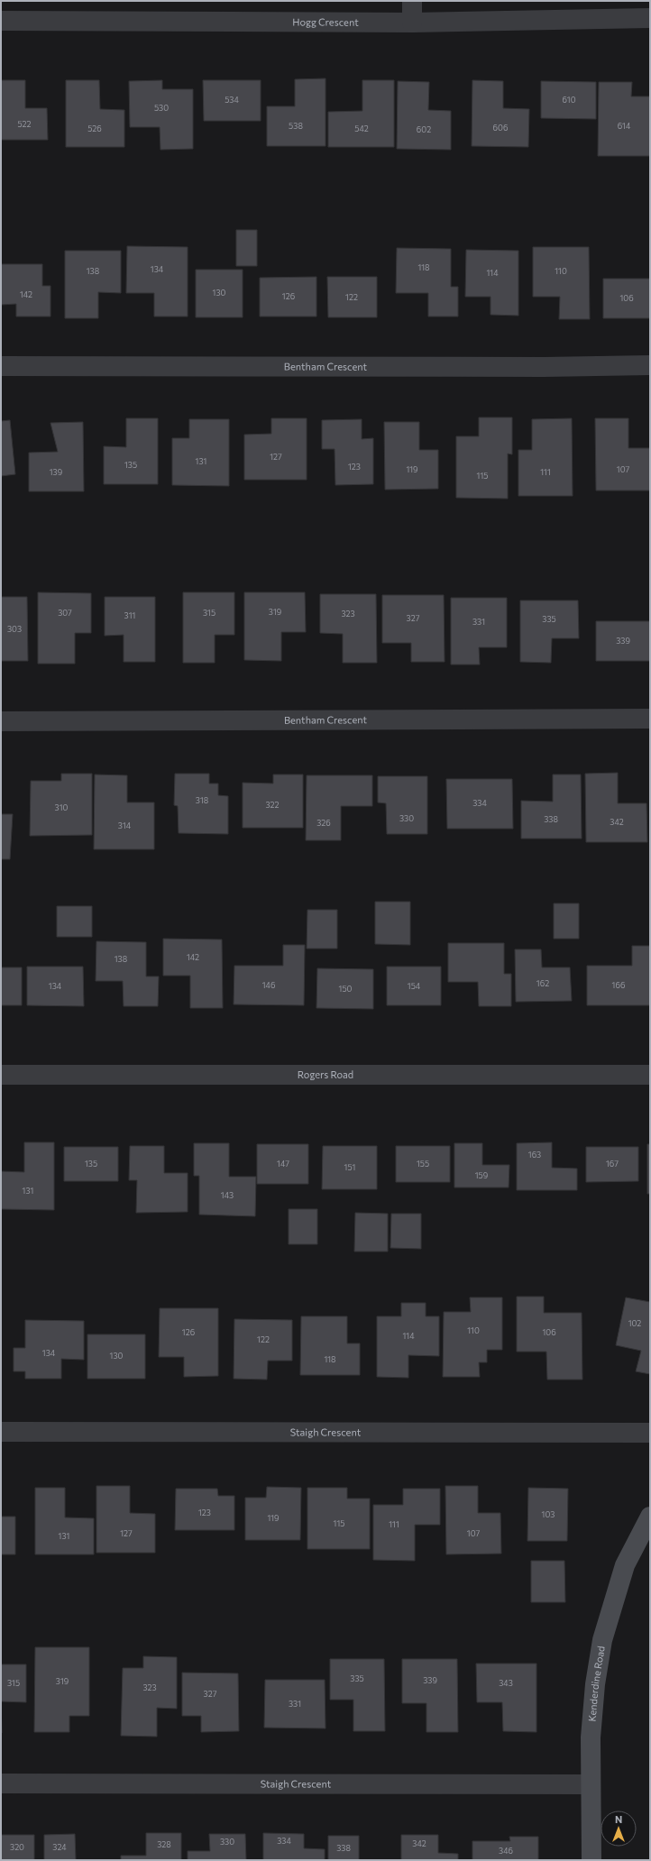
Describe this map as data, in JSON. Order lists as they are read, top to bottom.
{
  "streets": {
    "street": [
      "Hogg Crescent",
      "Bentham Crescent",
      "Rogers Road",
      "Staigh Crescent",
      "Kenderdine Road"
    ]
  },
  "crossings": [
    ["Staigh Crescent", "Kenderdine Road"]
  ],
  "house_numbers": [
    "534",
    "610",
    "530",
    "522",
    "538",
    "614",
    "606",
    "526",
    "542",
    "602",
    "118",
    "134",
    "138",
    "110",
    "114",
    "130",
    "142",
    "126",
    "122",
    "106",
    "127",
    "131",
    "135",
    "123",
    "119",
    "107",
    "139",
    "111",
    "115",
    "319",
    "307",
    "315",
    "323",
    "311",
    "327",
    "335",
    "331",
    "303",
    "339",
    "318",
    "334",
    "322",
    "310",
    "330",
    "338",
    "342",
    "326",
    "314",
    "142",
    "138",
    "162",
    "146",
    "166",
    "134",
    "154",
    "150",
    "163",
    "135",
    "147",
    "155",
    "167",
    "151",
    "159",
    "131",
    "143",
    "102",
    "110",
    "126",
    "106",
    "114",
    "122",
    "134",
    "130",
    "118",
    "123",
    "103",
    "119",
    "115",
    "111",
    "127",
    "107",
    "131",
    "335",
    "339",
    "319",
    "315",
    "343",
    "323",
    "327",
    "331",
    "334",
    "330",
    "342",
    "328",
    "320",
    "324",
    "338",
    "346"
  ],
  "north": "top"
}
